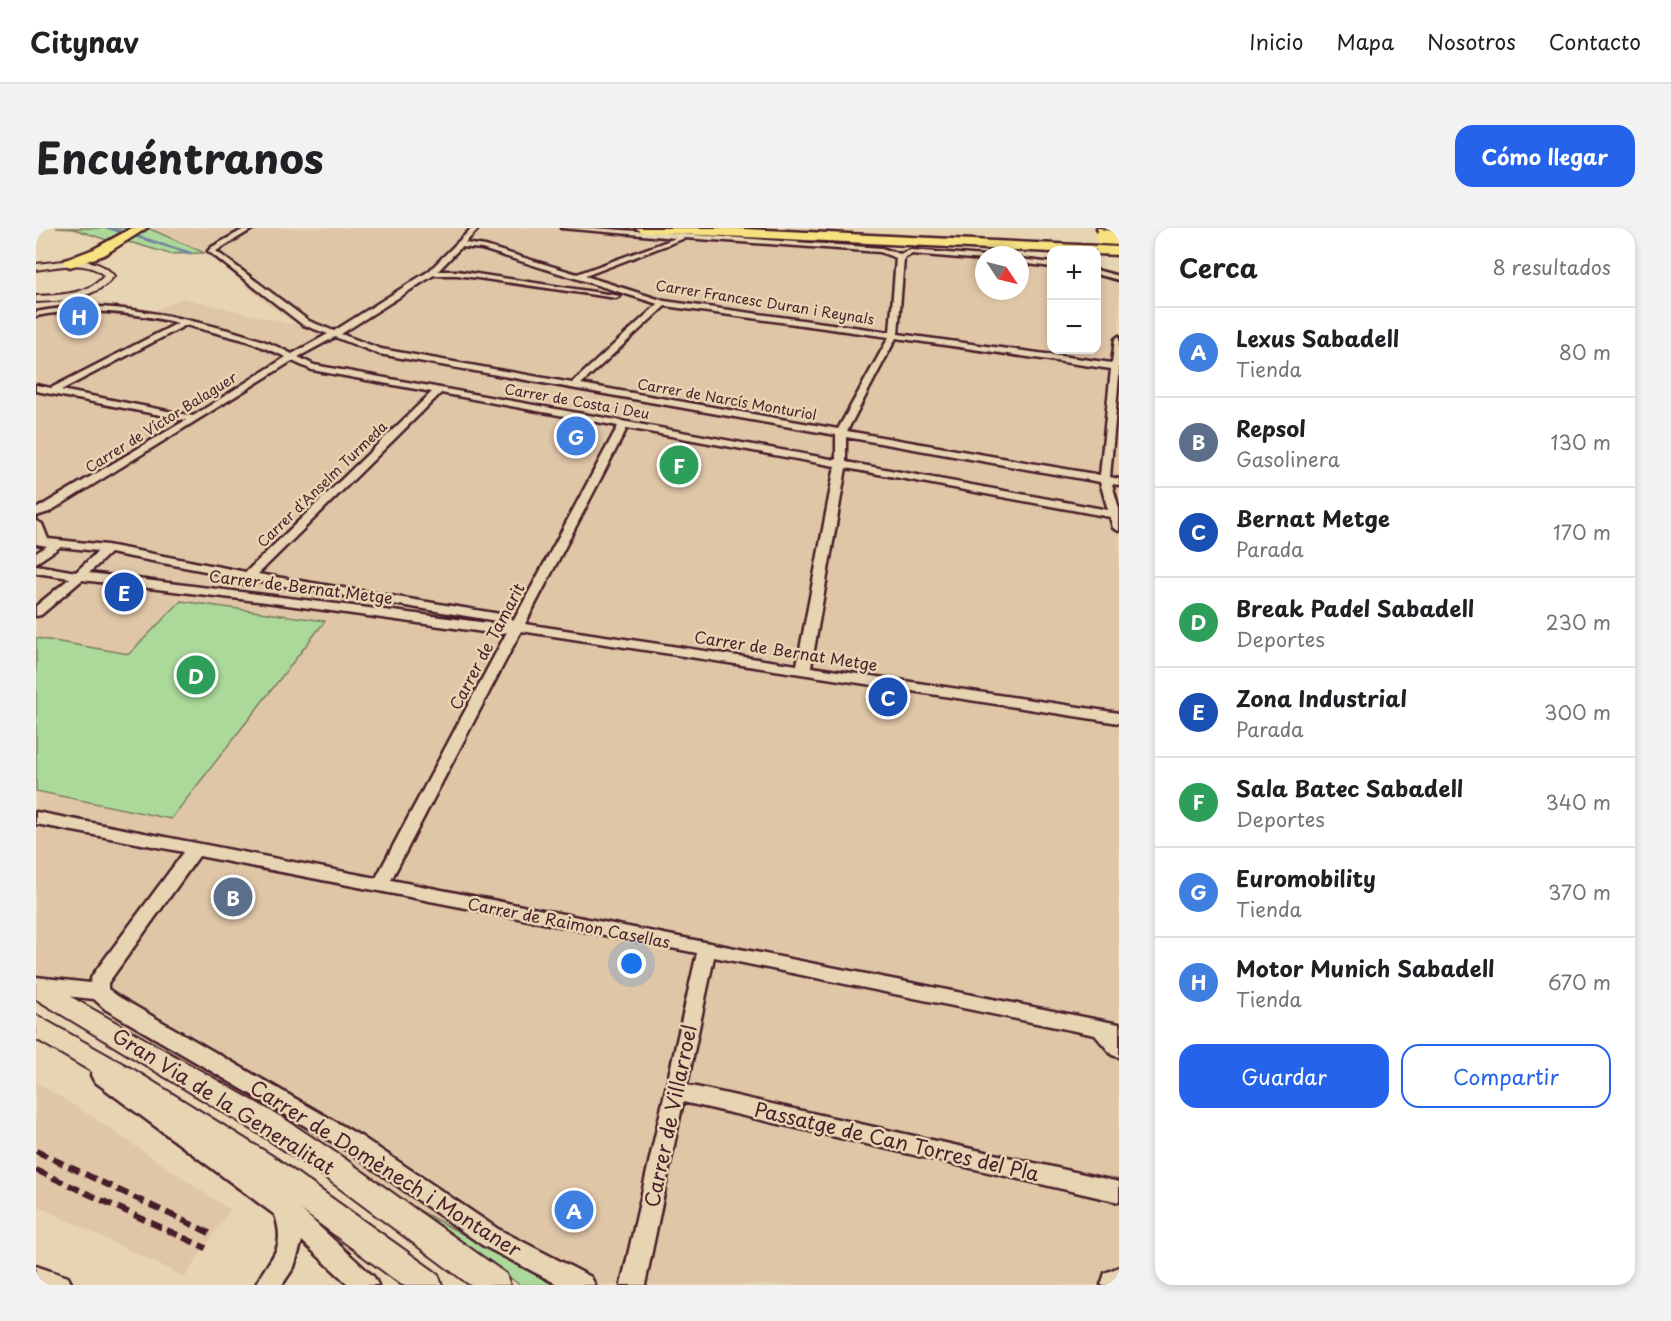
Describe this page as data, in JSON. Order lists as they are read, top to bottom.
{
  "streets": {
    "street": [
      "Carrer Francesc Duran i Reynals",
      "Carrer de Narcís Monturiol",
      "Carrer de Costa i Deu",
      "Carrer de Víctor Balaguer",
      "Carrer d'Anselm Turmeda",
      "Carrer de Bernat Metge",
      "Carrer de Tamarit",
      "Carrer de Raimon Casellas",
      "Gran Via de la Generalitat",
      "Carrer de Villarroel",
      "Passatge de Can Torres del Pla",
      "Carrer de Domènech i Montaner"
    ]
  },
  "crossings": [
    ["Carrer Francesc Duran i Reynals", "Carrer de Víctor Balaguer"],
    ["Carrer de Narcís Monturiol", "Carrer de Víctor Balaguer"],
    ["Carrer de Costa i Deu", "Carrer de Víctor Balaguer"],
    ["Carrer de Costa i Deu", "Carrer d'Anselm Turmeda"],
    ["Carrer de Costa i Deu", "Carrer de Tamarit"],
    ["Carrer de Víctor Balaguer", "Carrer de Bernat Metge"],
    ["Carrer d'Anselm Turmeda", "Carrer de Bernat Metge"],
    ["Carrer de Bernat Metge", "Carrer de Tamarit"],
    ["Carrer de Tamarit", "Carrer de Raimon Casellas"],
    ["Carrer de Raimon Casellas", "Carrer de Villarroel"],
    ["Gran Via de la Generalitat", "Carrer de Domènech i Montaner"],
    ["Carrer de Villarroel", "Passatge de Can Torres del Pla"]
  ],
  "north": "bottom right",
  "page": {
    "header": "Citynav",
    "nav": [
      "Inicio",
      "Mapa",
      "Nosotros",
      "Contacto"
    ],
    "title": "Encuéntranos",
    "buttons": [
      "Cómo llegar",
      ["Guardar", "Compartir"]
    ],
    "heading": ["Cerca", "8 resultados"],
    "map_buttons": ["+", "−"],
    "pins": [
      "H",
      "G",
      "F",
      "E",
      "D",
      "C",
      "B",
      "A"
    ],
    "list": [
      {
        "mark": "A",
        "name": "Lexus Sabadell",
        "note": "Tienda",
        "value": "80 m"
      },
      {
        "mark": "B",
        "name": "Repsol",
        "note": "Gasolinera",
        "value": "130 m"
      },
      {
        "mark": "C",
        "name": "Bernat Metge",
        "note": "Parada",
        "value": "170 m"
      },
      {
        "mark": "D",
        "name": "Break Padel Sabadell",
        "note": "Deportes",
        "value": "230 m"
      },
      {
        "mark": "E",
        "name": "Zona Industrial",
        "note": "Parada",
        "value": "300 m"
      },
      {
        "mark": "F",
        "name": "Sala Batec Sabadell",
        "note": "Deportes",
        "value": "340 m"
      },
      {
        "mark": "G",
        "name": "Euromobility",
        "note": "Tienda",
        "value": "370 m"
      },
      {
        "mark": "H",
        "name": "Motor Munich Sabadell",
        "note": "Tienda",
        "value": "670 m"
      }
    ]
  }
}
